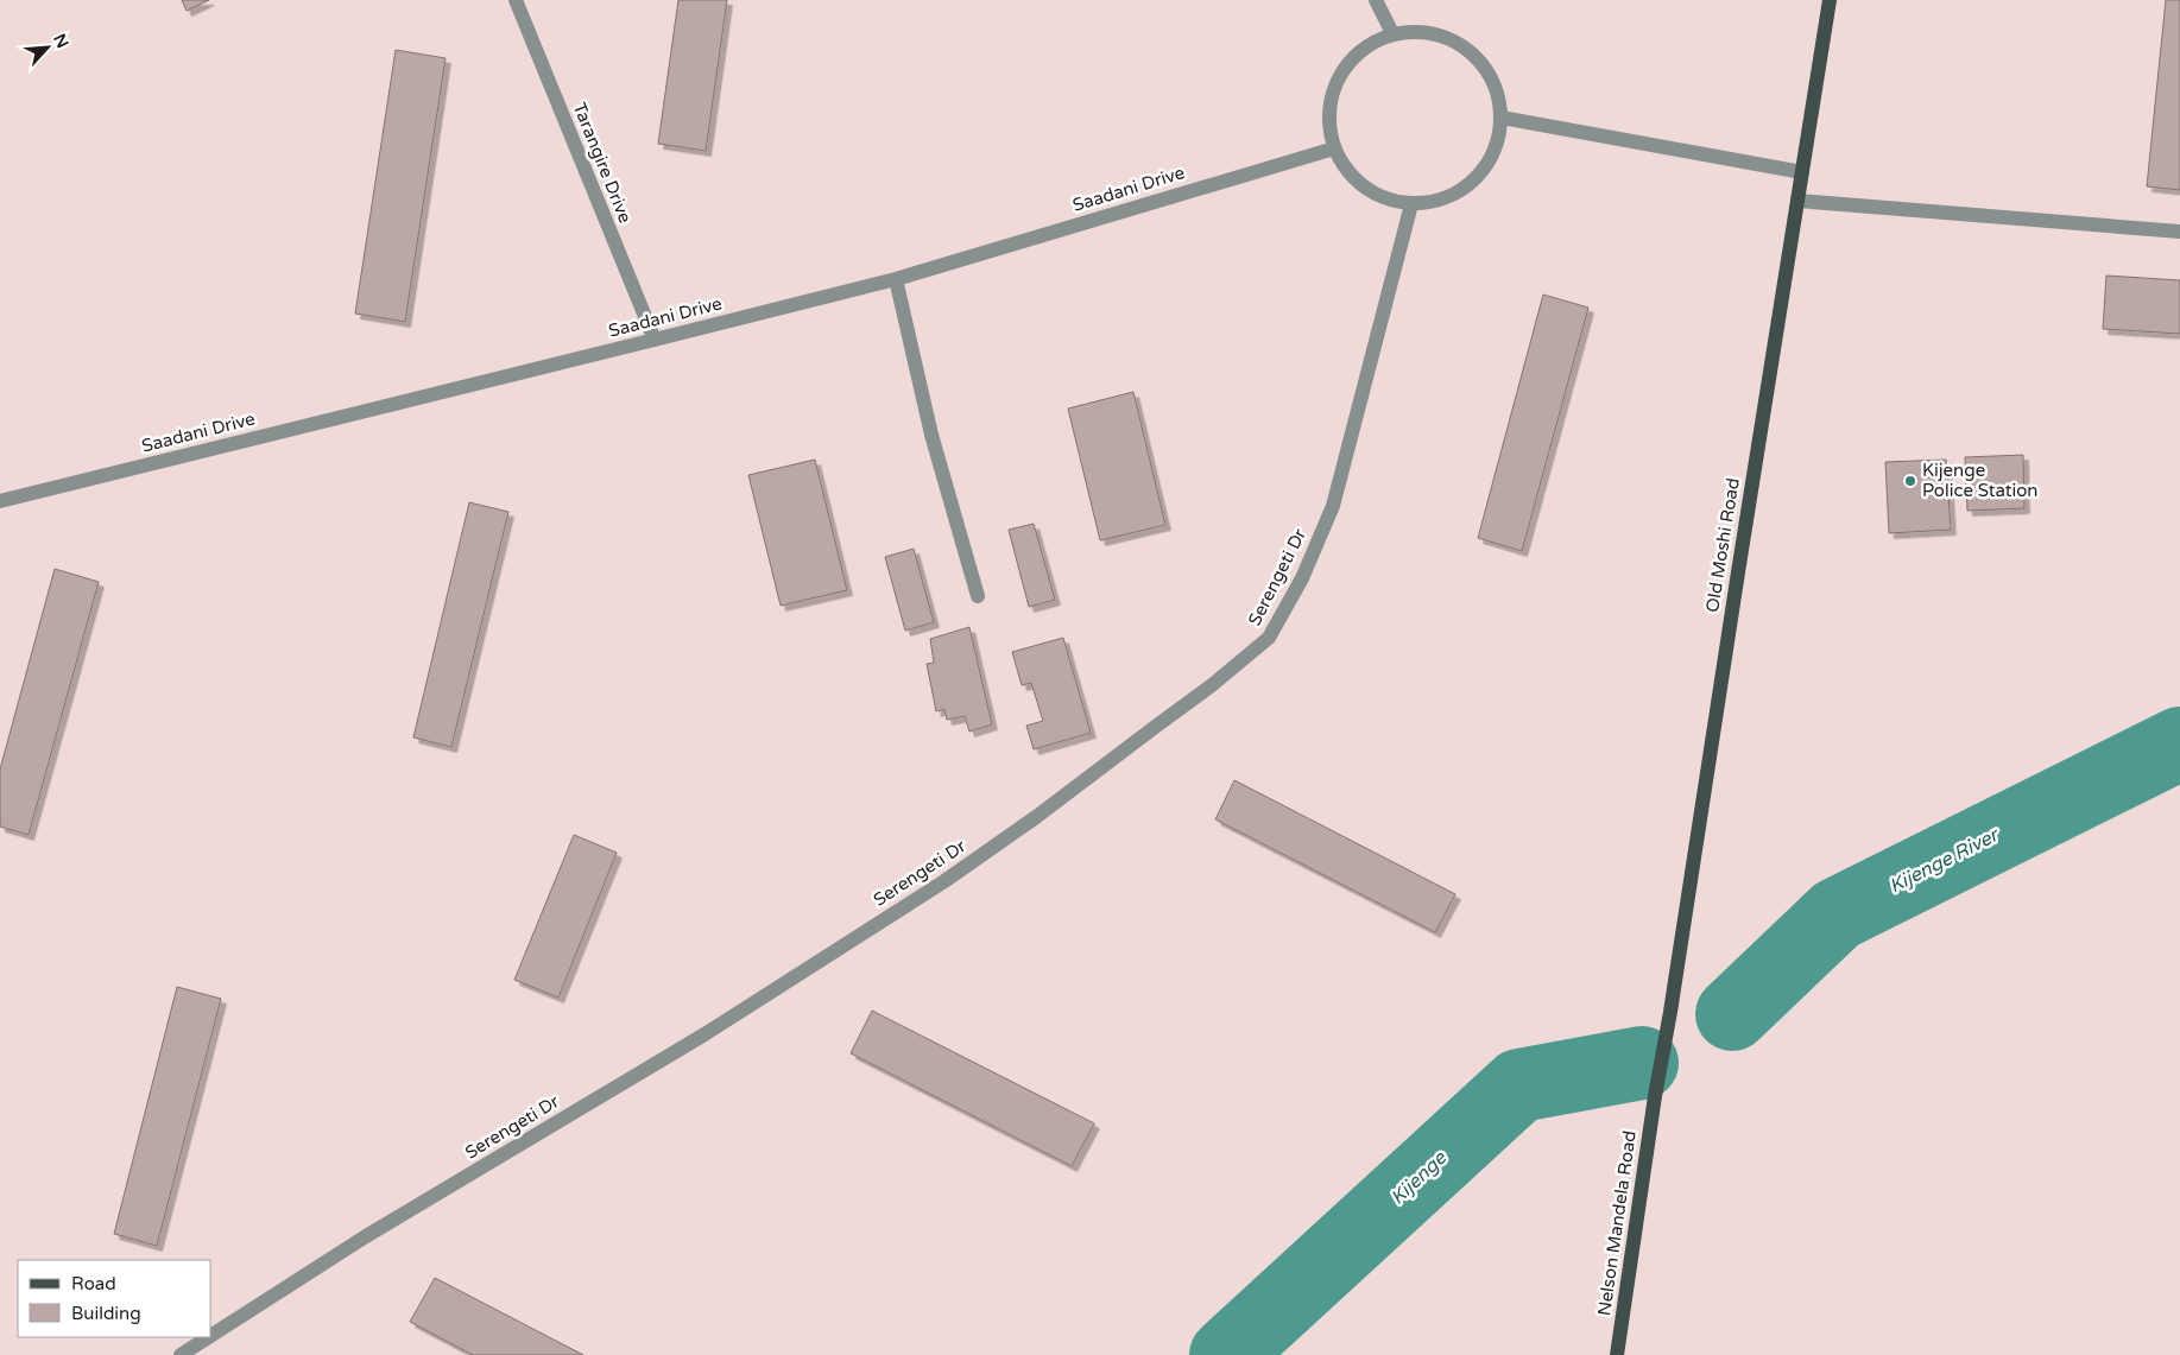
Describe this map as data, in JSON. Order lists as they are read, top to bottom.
{
  "streets": {
    "main road": ["Old Moshi Road", "Nelson Mandela Road"],
    "street": ["Tarangire Drive", "Saadani Drive", "Serengeti Dr"]
  },
  "crossings": [
    ["Tarangire Drive", "Saadani Drive"],
    ["Saadani Drive", "Serengeti Dr"],
    ["Old Moshi Road", "Nelson Mandela Road"]
  ],
  "water": ["Kijenge River", "Kijenge"],
  "places": ["Kijenge Police Station"],
  "legend": ["Road", "Building"],
  "north": "top right"
}
